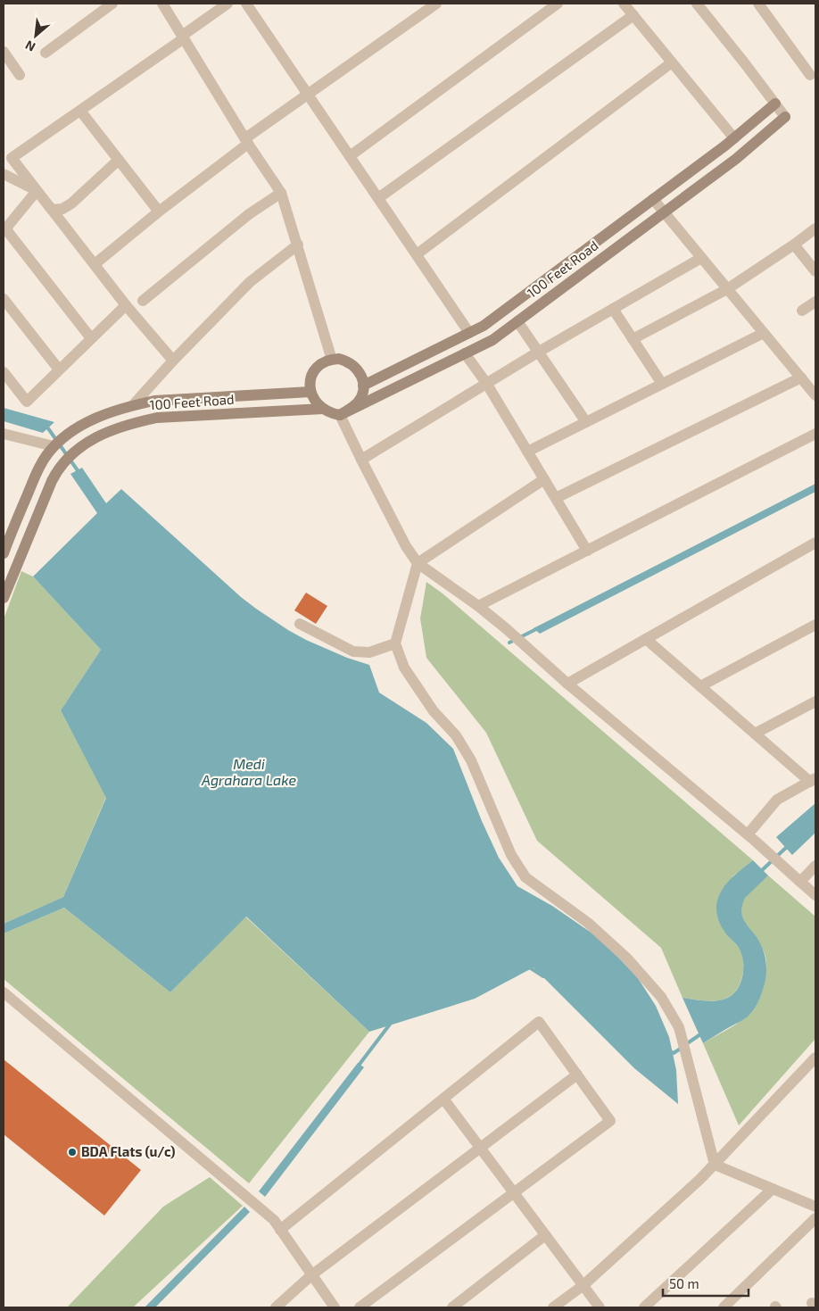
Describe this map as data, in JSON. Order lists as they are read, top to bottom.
{
  "streets": {
    "main road": ["100 Feet Road"]
  },
  "water": ["Medi Agrahara Lake"],
  "places": ["BDA Flats (u/c)"],
  "scale_bar": "50 m",
  "north": "bottom left"
}
